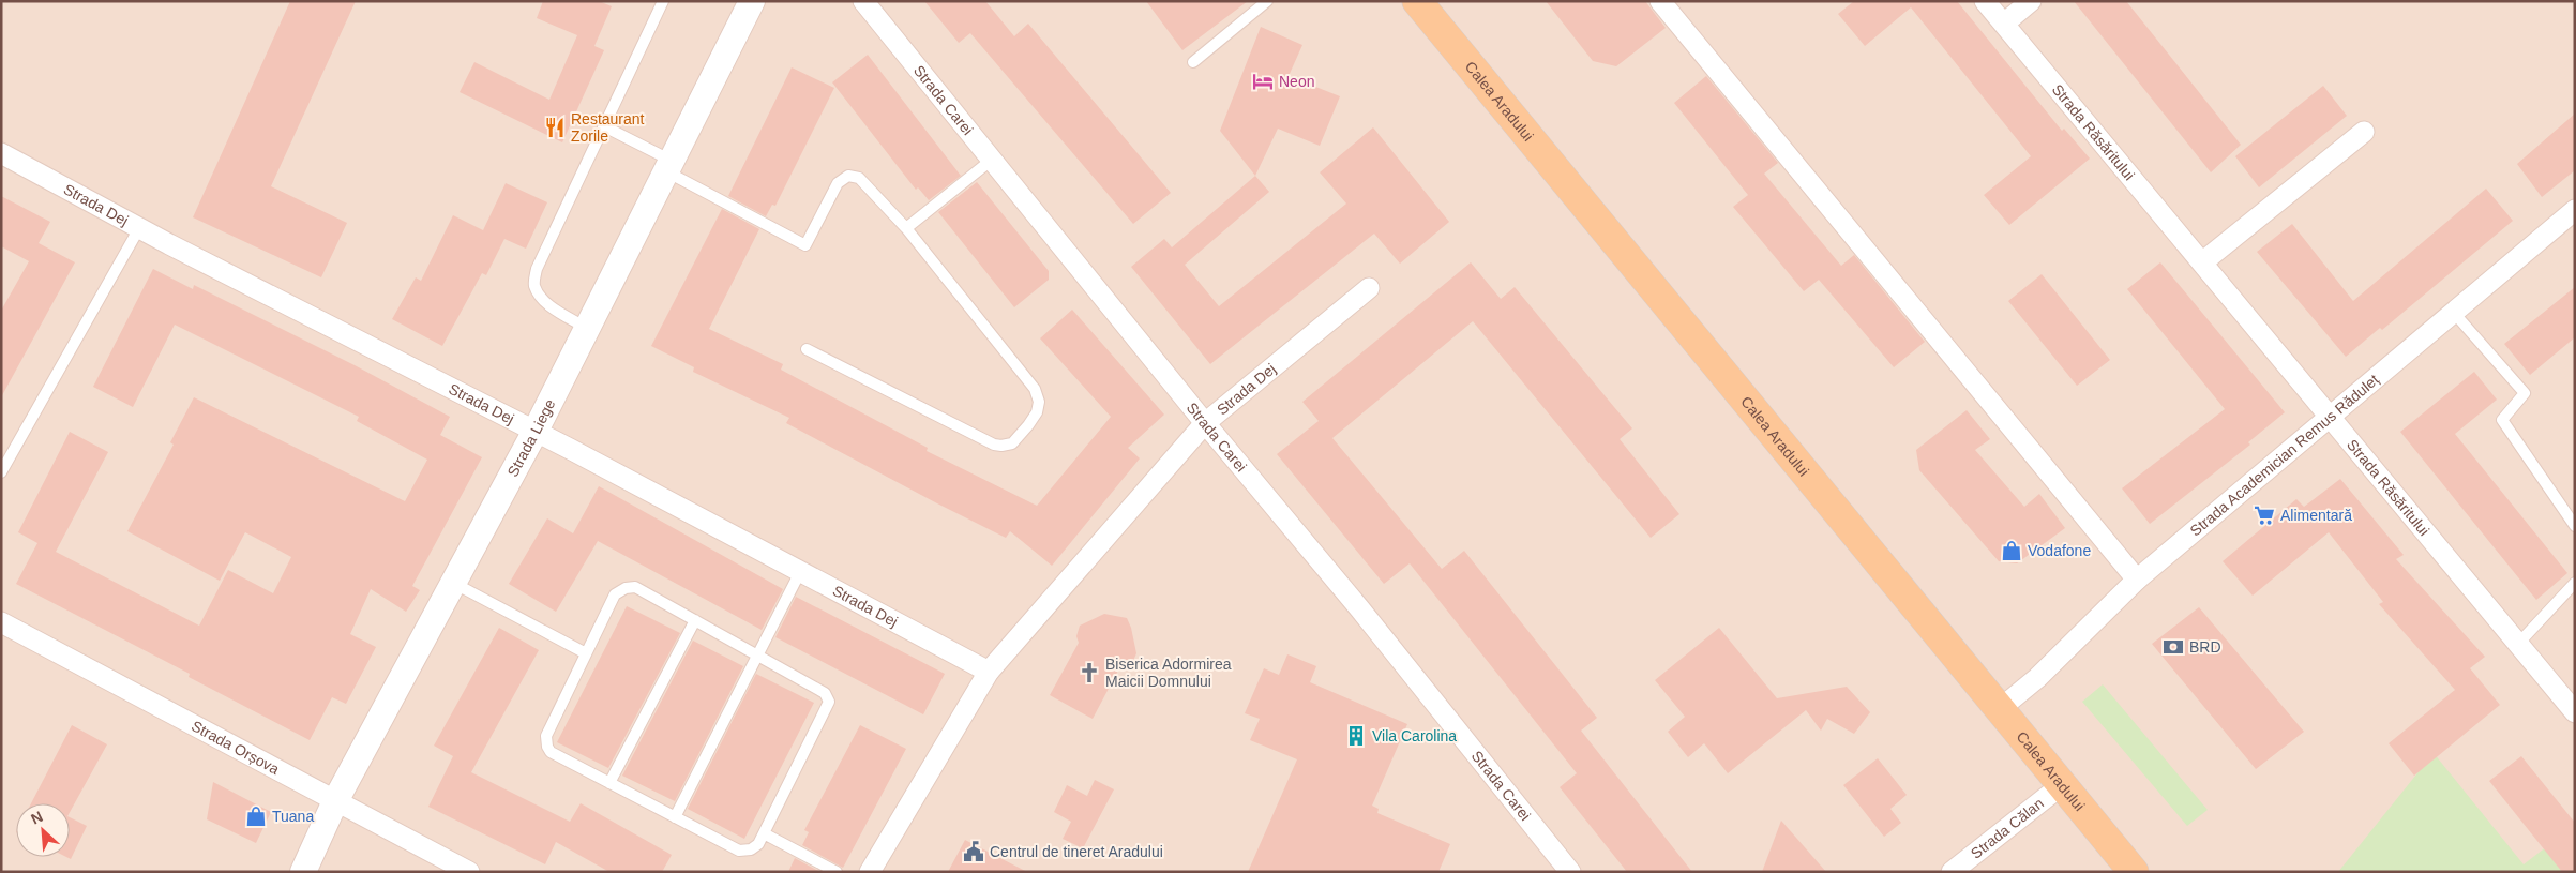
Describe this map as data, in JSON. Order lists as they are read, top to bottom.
{
  "streets": {
    "main road": ["Calea Aradului"],
    "street": [
      "Strada Carei",
      "Strada Răsăritului",
      "Strada Dej",
      "Strada Liege",
      "Strada Academician Remus Răduleț",
      "Strada Orșova",
      "Strada Călan"
    ]
  },
  "crossings": [
    ["Strada Carei", "Strada Dej"],
    ["Calea Aradului", "Strada Academician Remus Răduleț"],
    ["Calea Aradului", "Strada Călan"],
    ["Strada Răsăritului", "Strada Academician Remus Răduleț"],
    ["Strada Dej", "Strada Liege"],
    ["Strada Liege", "Strada Orșova"]
  ],
  "places": {
    "hotel": ["Neon"],
    "restaurant": ["Restaurant Zorile"],
    "supermarket": ["Alimentară"],
    "shop": ["Vodafone", "Tuana"],
    "bank": ["BRD"],
    "church": ["Biserica Adormirea Maicii Domnului"],
    "building": ["Vila Carolina"],
    "public building": ["Centrul de tineret Aradului"]
  },
  "north": "top left"
}
